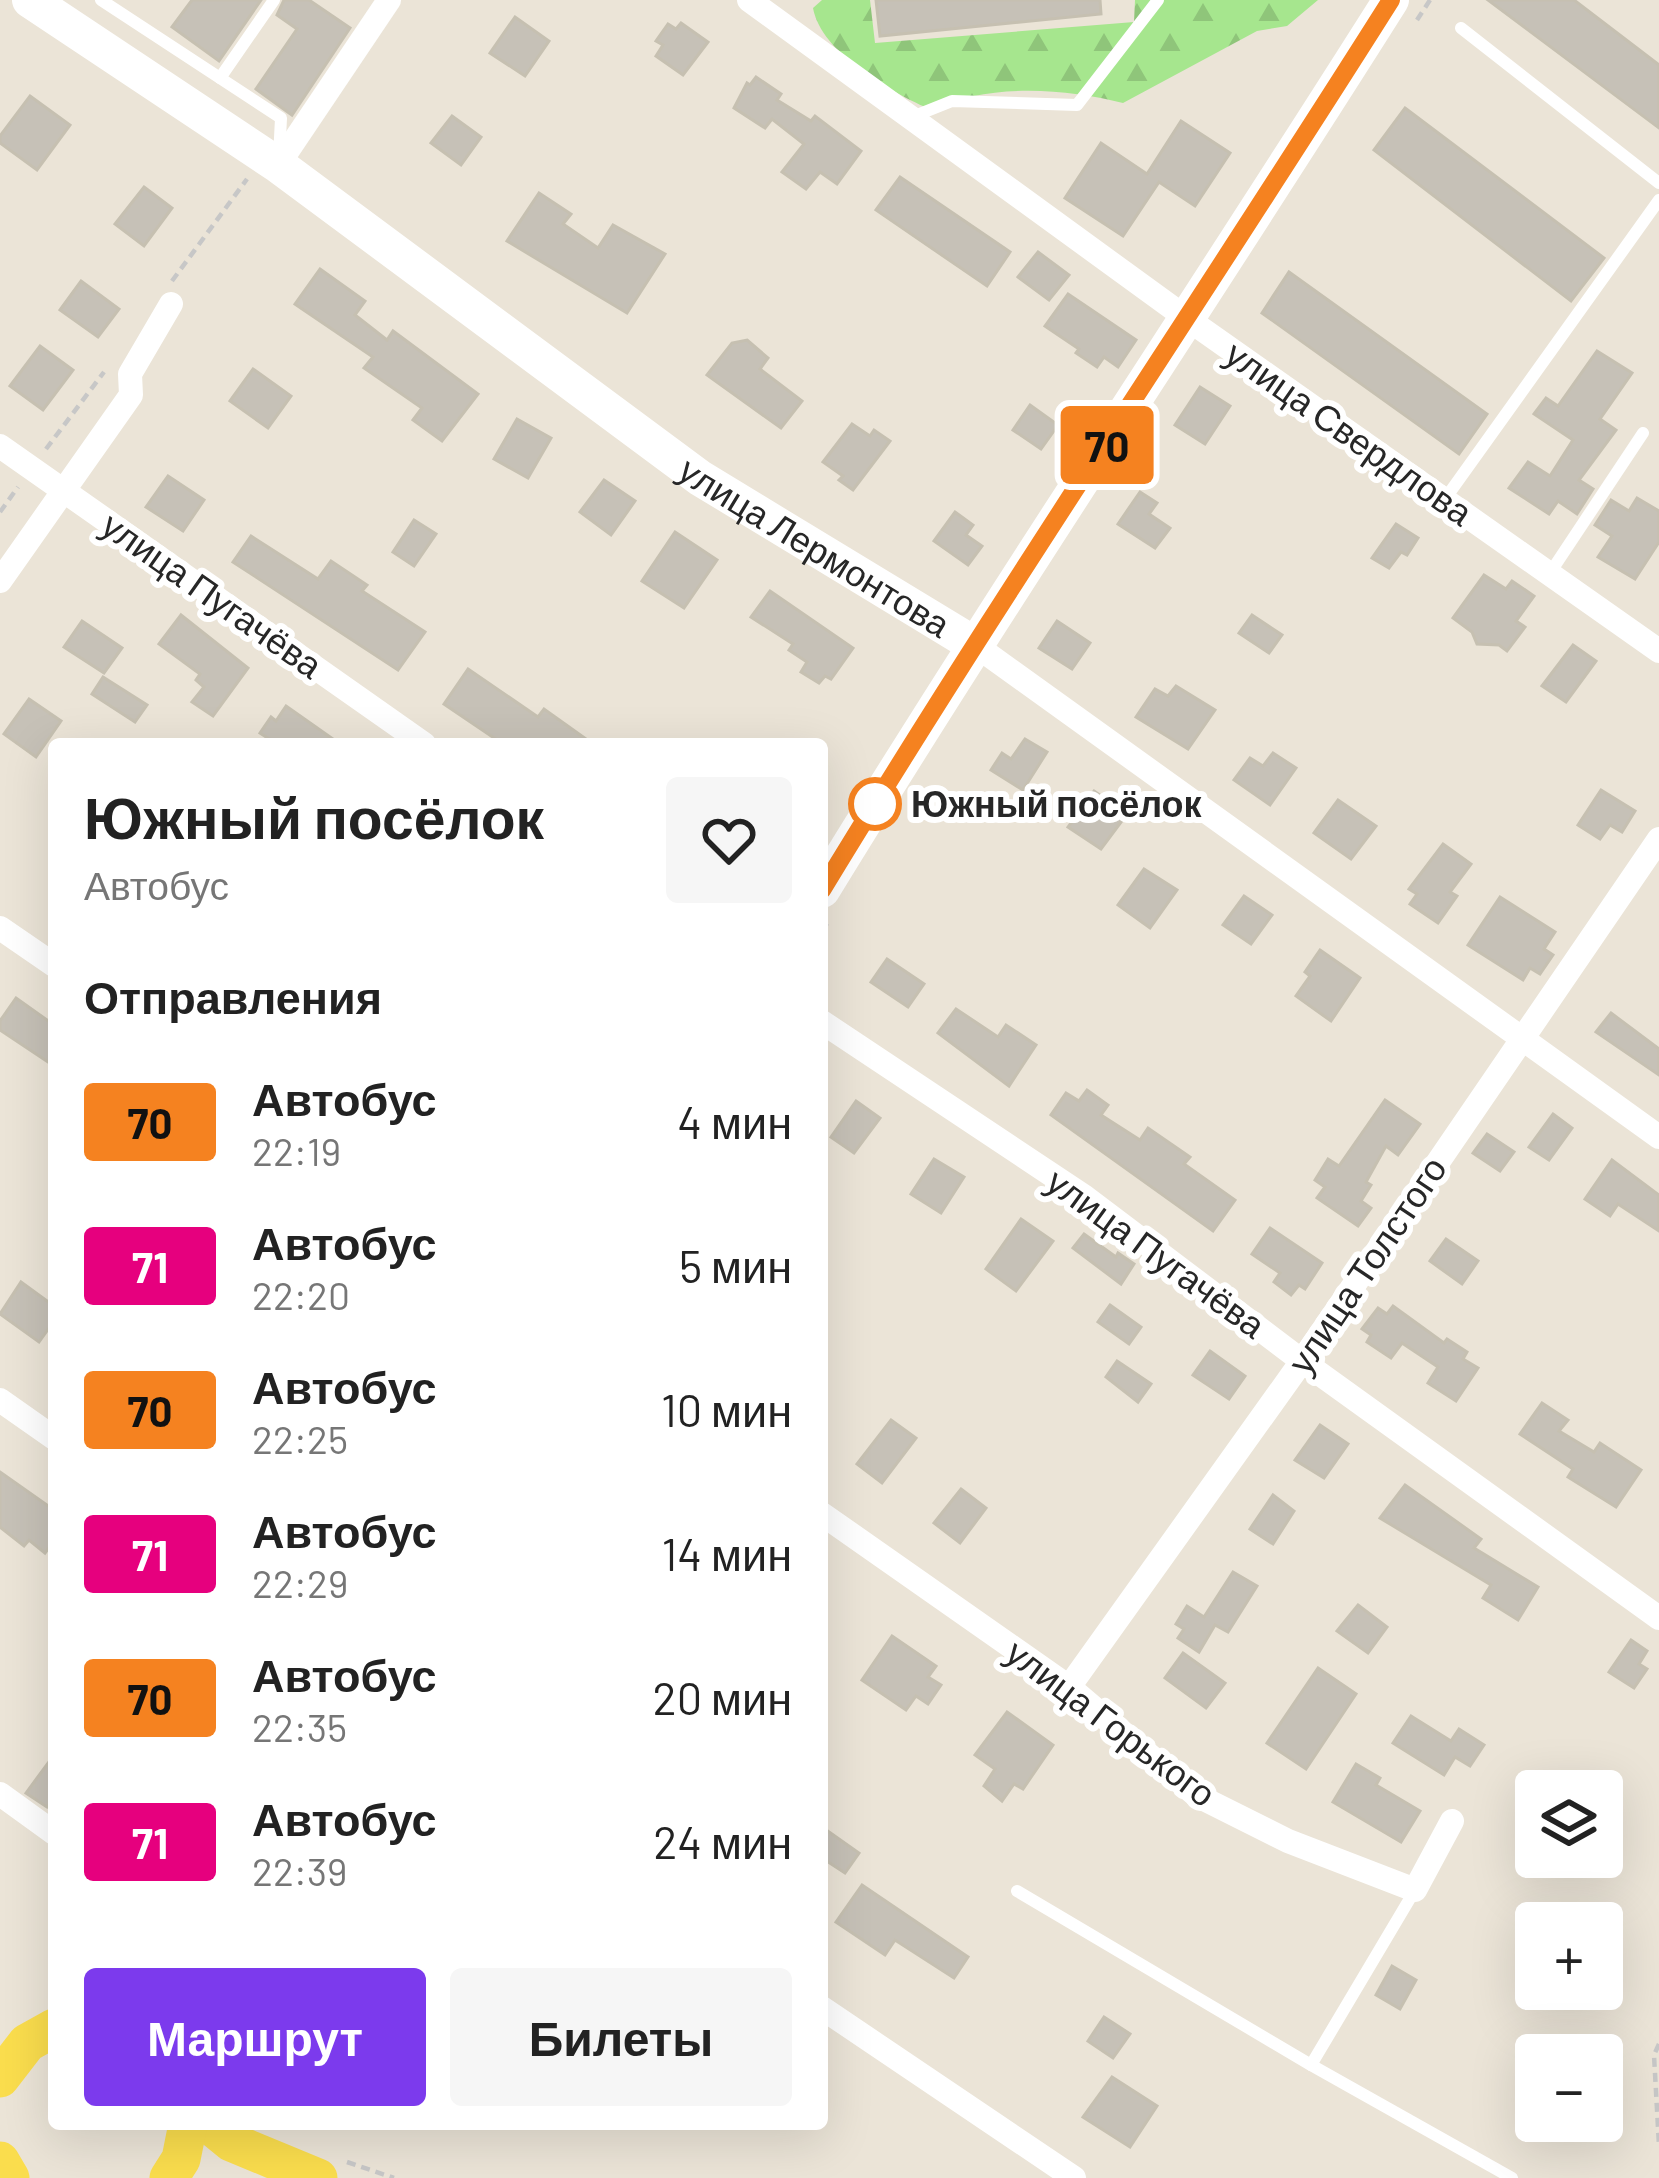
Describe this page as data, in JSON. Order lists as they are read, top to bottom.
{
  "streets": {
    "street": [
      "улица Свердлова",
      "улица Лермонтова",
      "улица Пугачёва",
      "улица Толстого",
      "улица Горького"
    ]
  },
  "crossings": [
    ["улица Лермонтова", "улица Толстого"],
    ["улица Пугачёва", "улица Толстого"],
    ["улица Толстого", "улица Горького"]
  ],
  "places": ["Южный посёлок"],
  "lines": ["bus line 70"],
  "page": {
    "on_map": "70",
    "heading": [
      ["Южный посёлок", "Автобус"],
      "Отправления"
    ],
    "list": [
      {
        "mark": "70",
        "name": "Автобус",
        "note": "22:19",
        "value": "4 мин"
      },
      {
        "mark": "71",
        "name": "Автобус",
        "note": "22:20",
        "value": "5 мин"
      },
      {
        "mark": "70",
        "name": "Автобус",
        "note": "22:25",
        "value": "10 мин"
      },
      {
        "mark": "71",
        "name": "Автобус",
        "note": "22:29",
        "value": "14 мин"
      },
      {
        "mark": "70",
        "name": "Автобус",
        "note": "22:35",
        "value": "20 мин"
      },
      {
        "mark": "71",
        "name": "Автобус",
        "note": "22:39",
        "value": "24 мин"
      }
    ],
    "map_buttons": ["+", "−"],
    "buttons": ["Маршрут", "Билеты"]
  }
}
